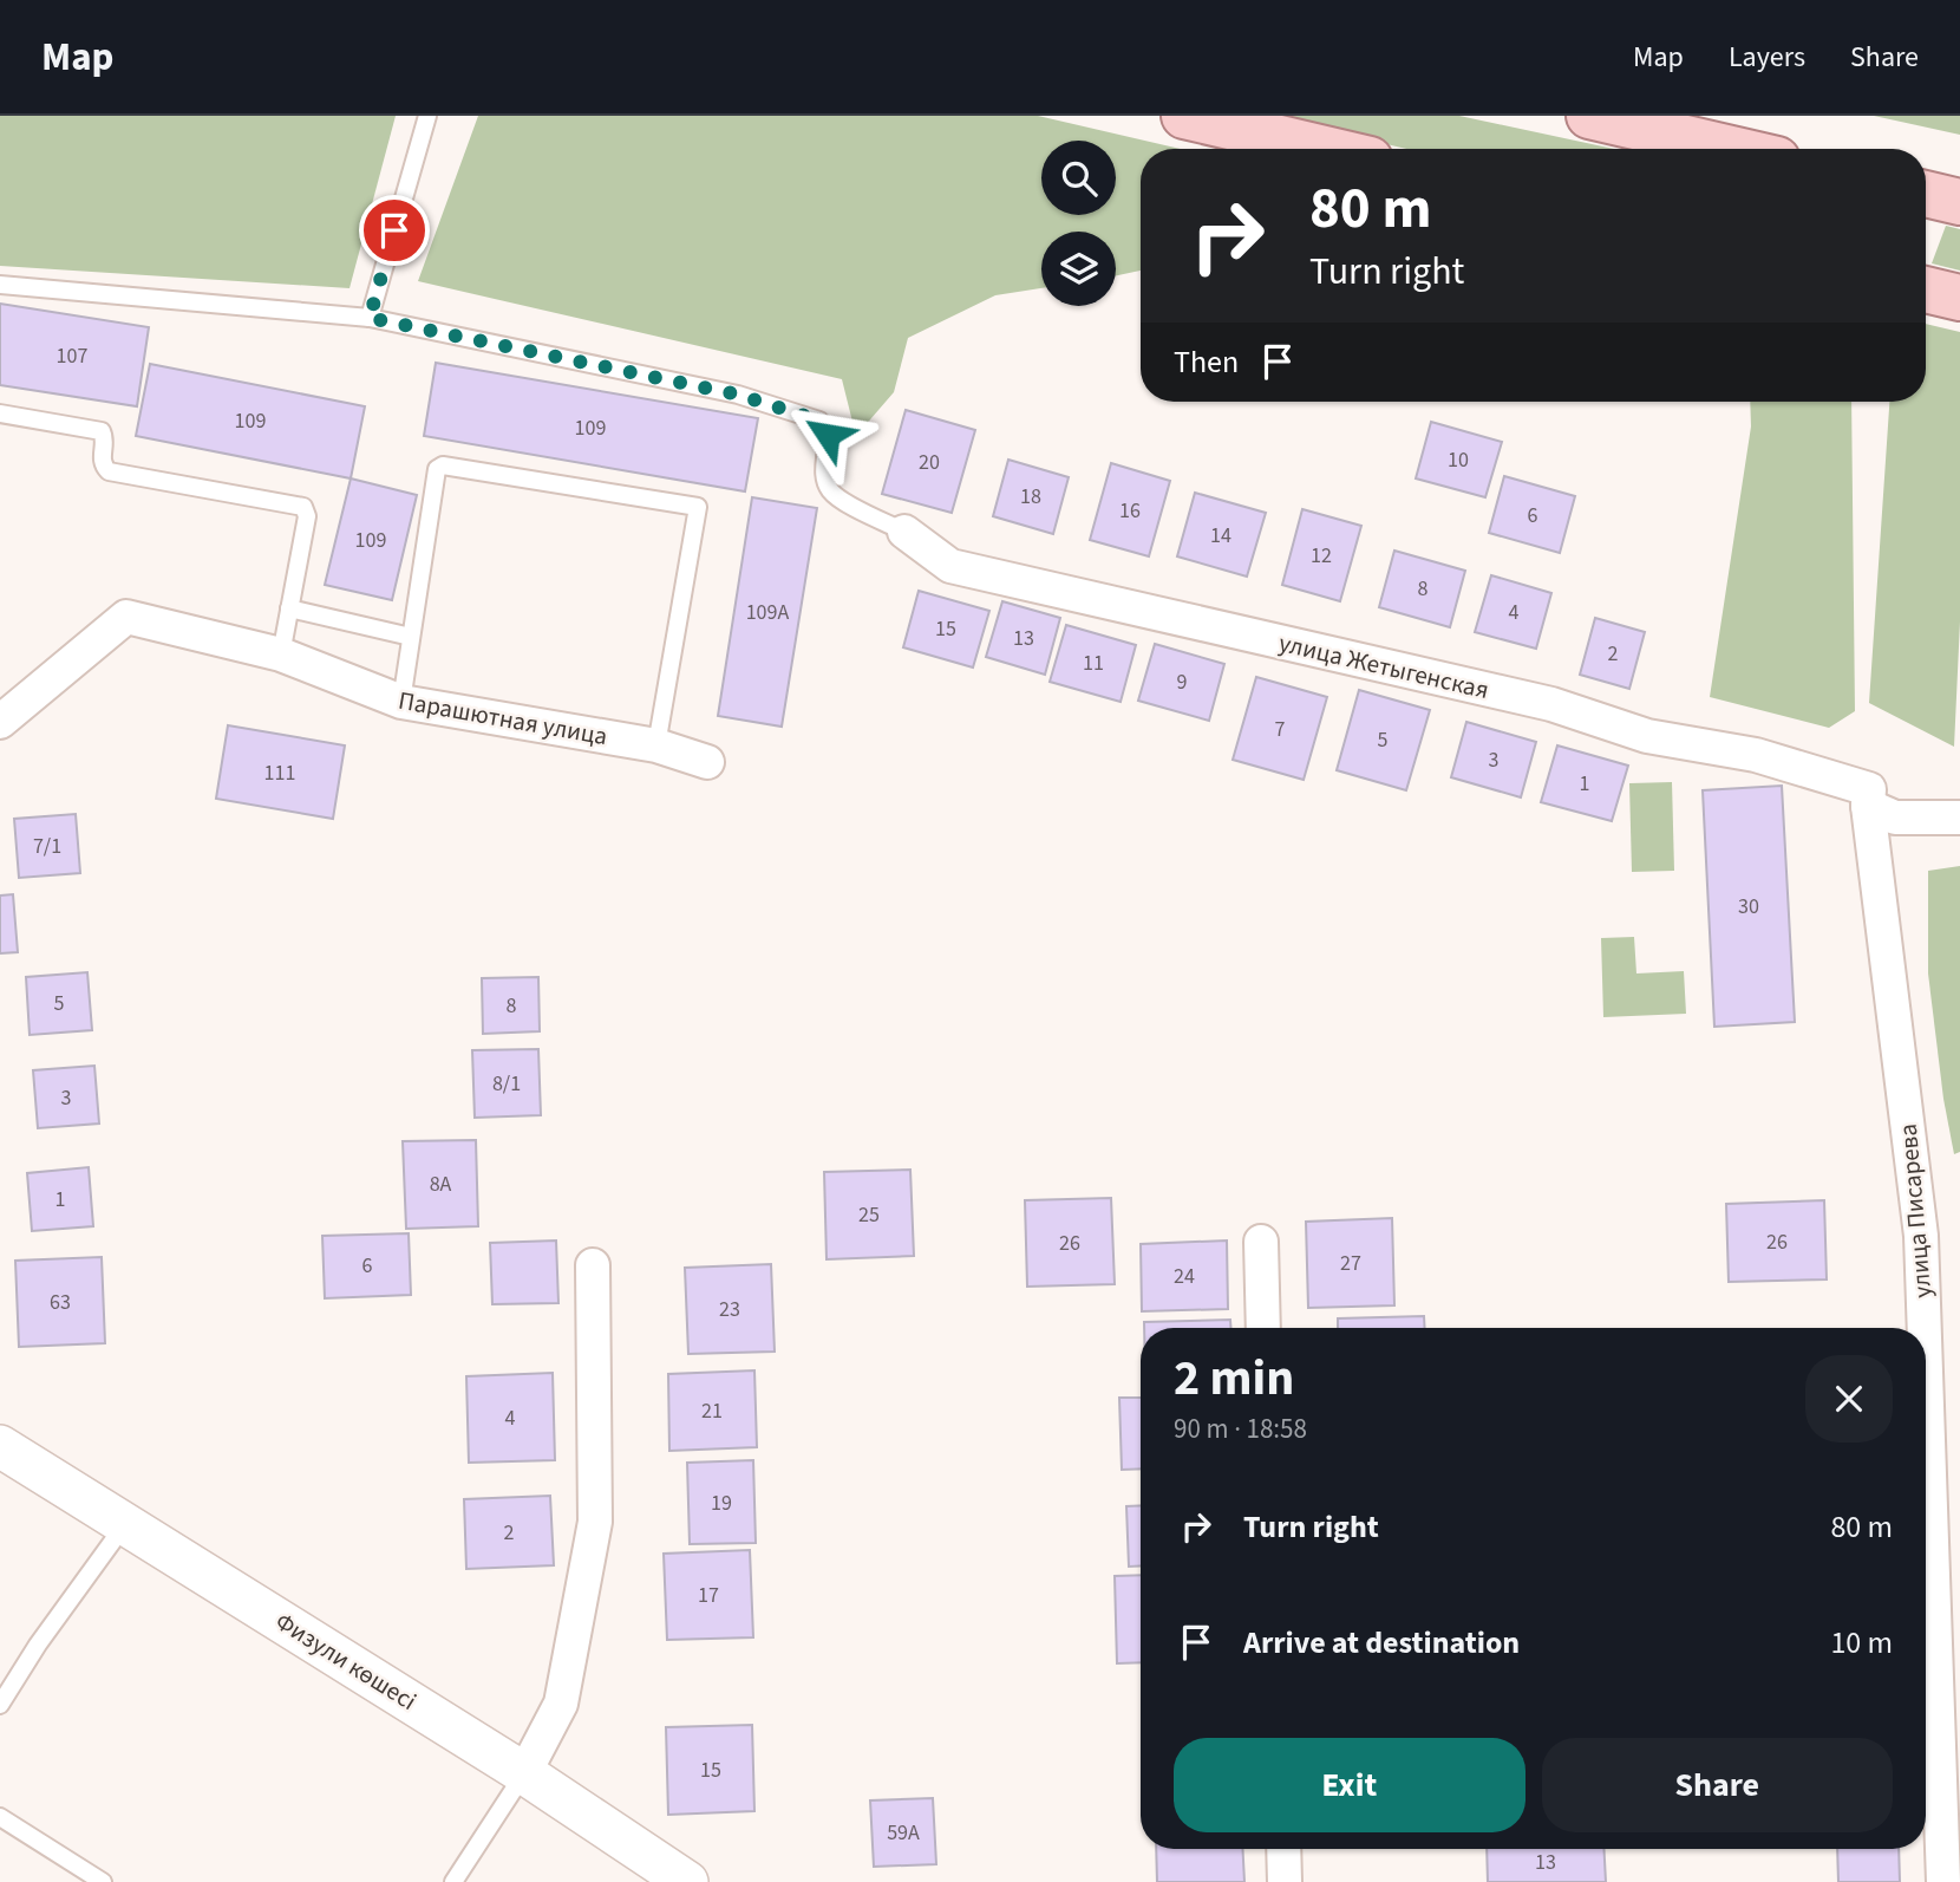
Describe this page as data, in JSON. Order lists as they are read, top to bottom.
{
  "streets": {
    "street": [
      "улица Жетыгенская",
      "Парашютная улица",
      "улица Писарева",
      "Физули көшесі"
    ]
  },
  "crossings": [
    ["улица Жетыгенская", "улица Писарева"]
  ],
  "house_numbers": [
    "107",
    "109",
    "109",
    "10",
    "20",
    "18",
    "16",
    "6",
    "14",
    "109",
    "12",
    "8",
    "109А",
    "4",
    "15",
    "13",
    "2",
    "11",
    "9",
    "7",
    "5",
    "3",
    "111",
    "1",
    "7/1",
    "30",
    "5",
    "8",
    "8/1",
    "3",
    "8А",
    "1",
    "25",
    "26",
    "26",
    "27",
    "6",
    "24",
    "63",
    "23",
    "21",
    "4",
    "19",
    "2",
    "17",
    "15",
    "59А",
    "13"
  ],
  "page": {
    "header": "Map",
    "nav": ["Map", "Layers", "Share"],
    "turn": ["80 m", "Turn right"],
    "then": "Then",
    "heading": ["2 min", "90 m · 18:58"],
    "list": [
      {
        "name": "Turn right",
        "value": "80 m"
      },
      {
        "name": "Arrive at destination",
        "value": "10 m"
      }
    ],
    "buttons": ["Exit", "Share"]
  }
}
